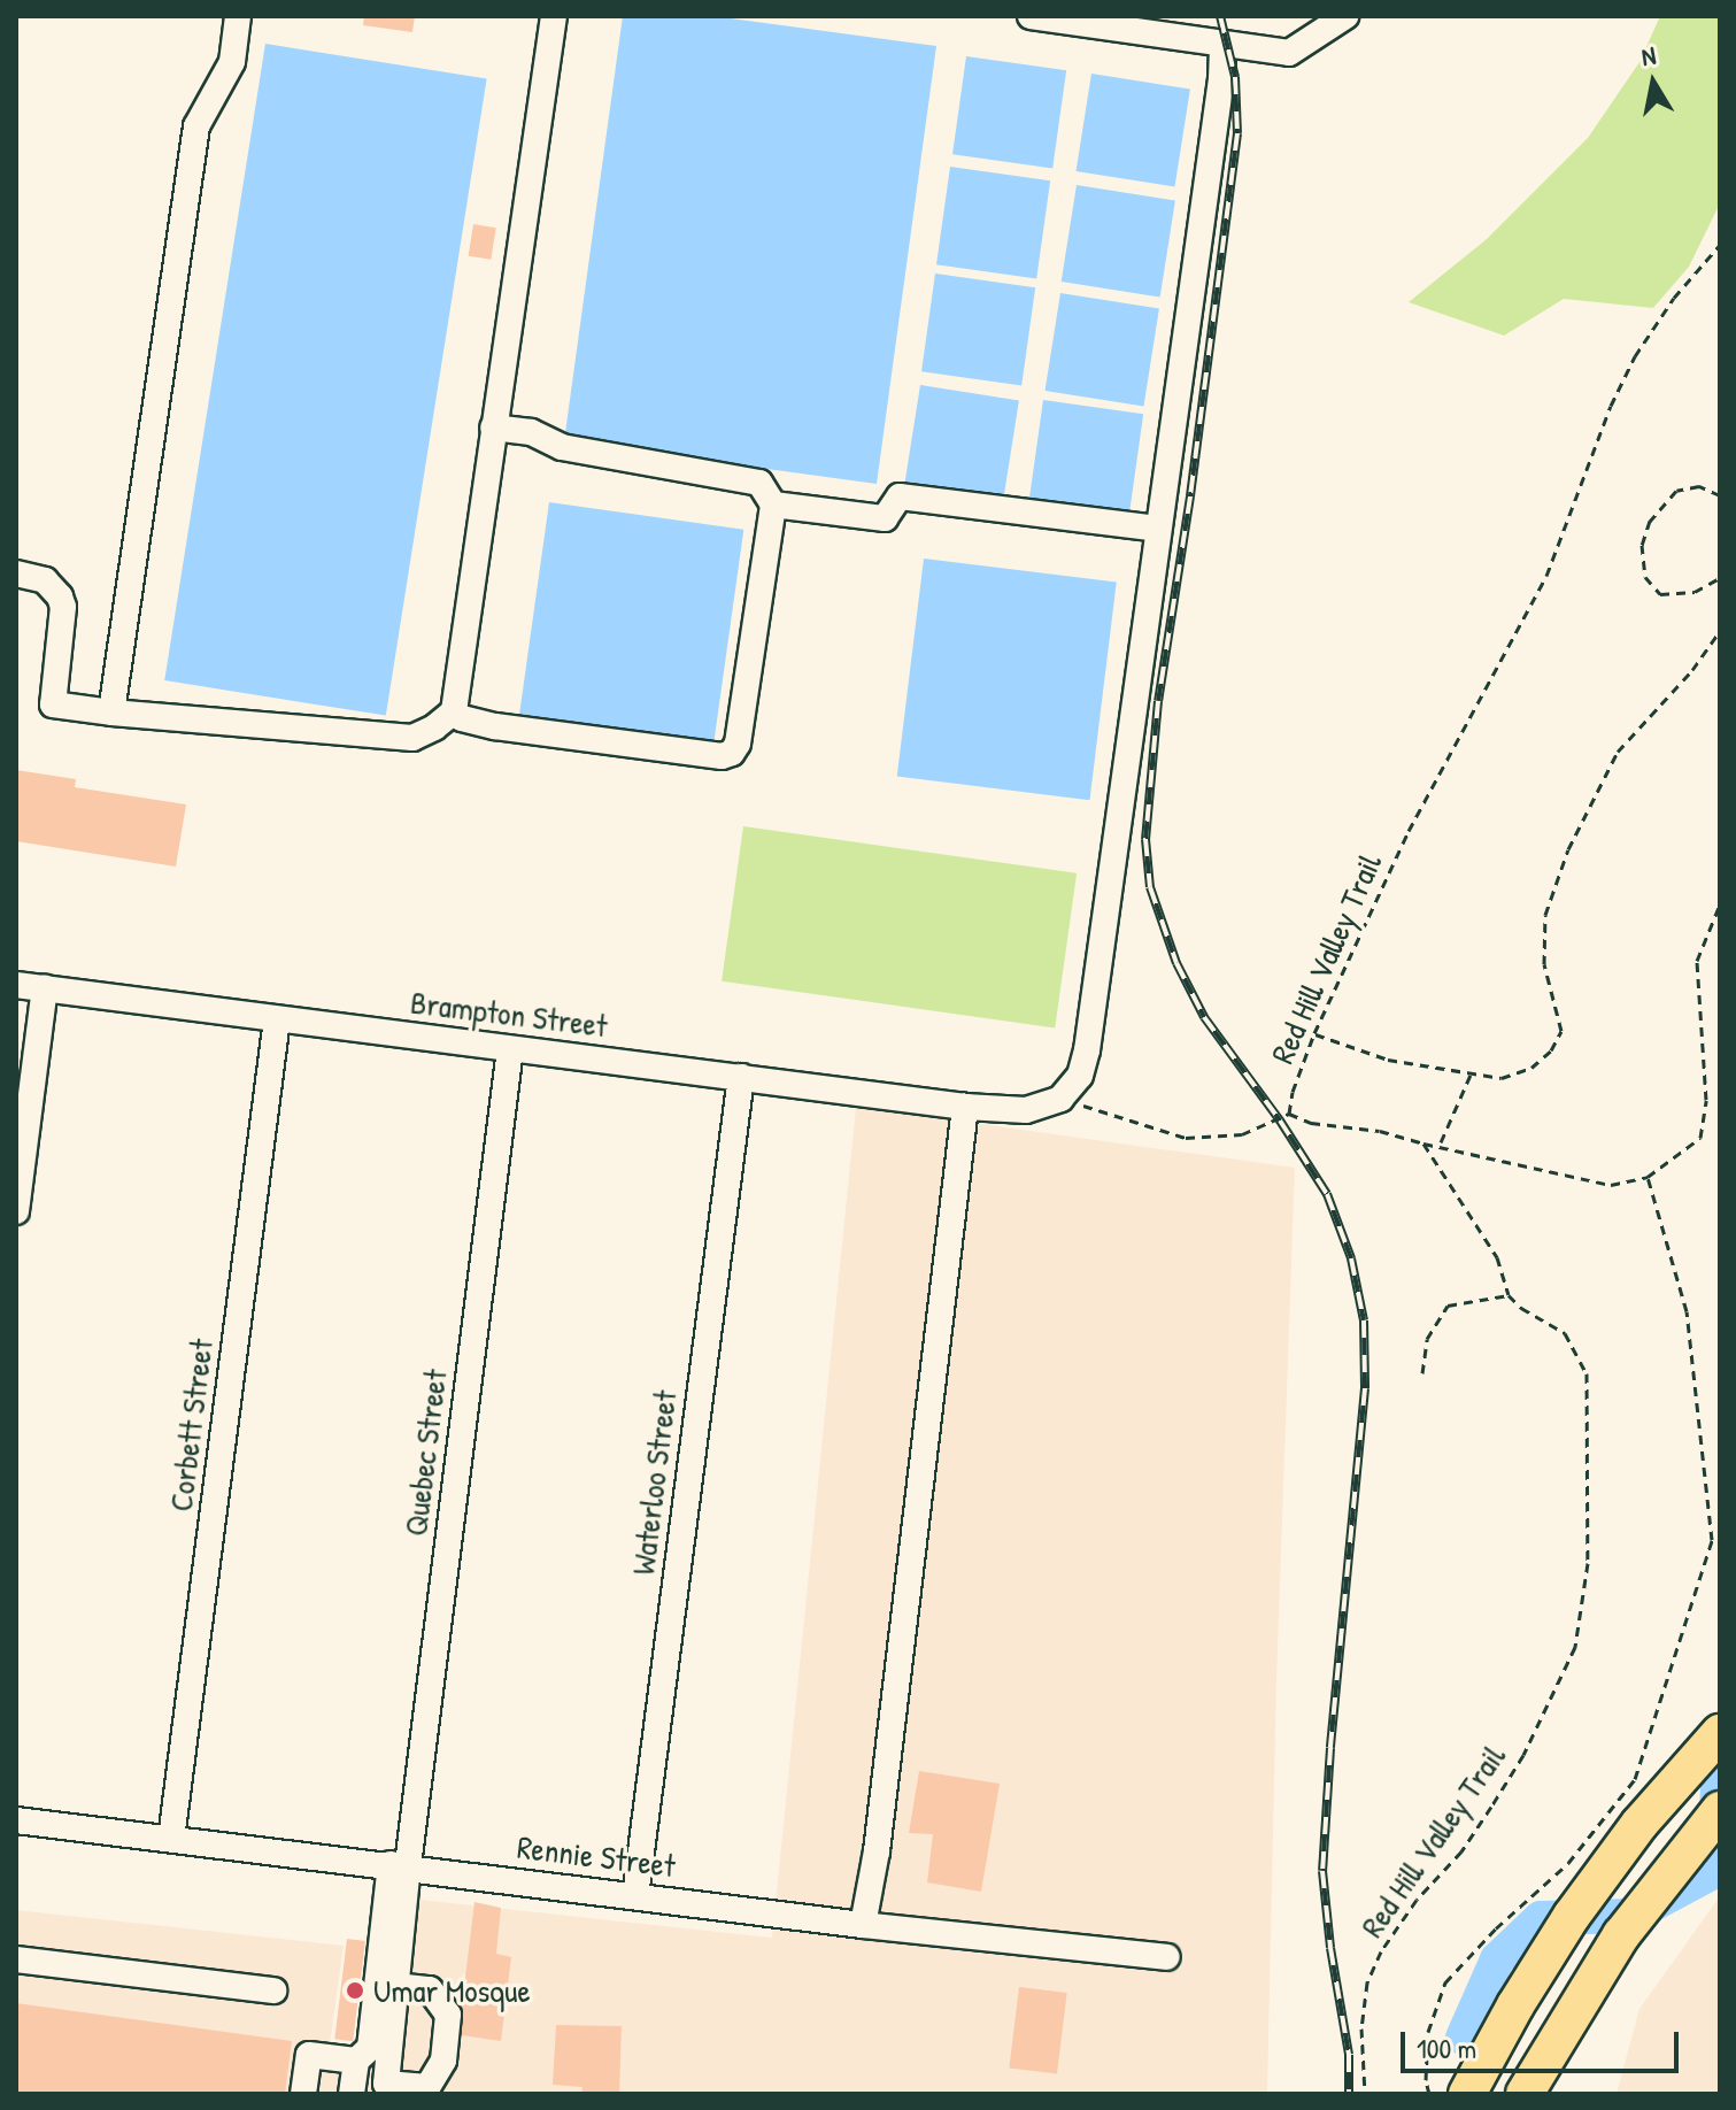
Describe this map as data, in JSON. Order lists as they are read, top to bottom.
{
  "streets": {
    "street": [
      "Brampton Street",
      "Corbett Street",
      "Quebec Street",
      "Waterloo Street",
      "Rennie Street"
    ],
    "path": ["Red Hill Valley Trail"]
  },
  "crossings": [
    ["Brampton Street", "Corbett Street"],
    ["Brampton Street", "Quebec Street"],
    ["Brampton Street", "Waterloo Street"],
    ["Corbett Street", "Rennie Street"],
    ["Quebec Street", "Rennie Street"],
    ["Waterloo Street", "Rennie Street"]
  ],
  "places": ["Umar Mosque"],
  "scale_bar": "100 m",
  "north": "top"
}
